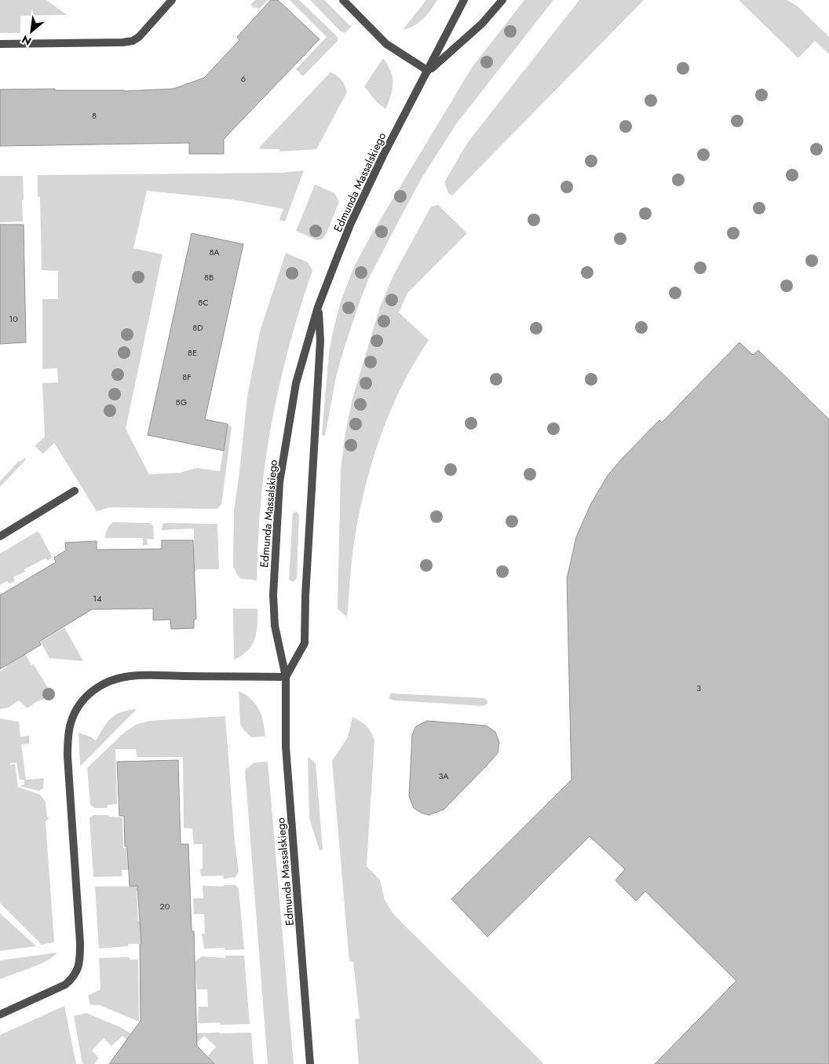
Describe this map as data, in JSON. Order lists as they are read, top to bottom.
{
  "streets": {
    "street": ["Edmunda Massalskiego"]
  },
  "house_numbers": [
    "6",
    "8",
    "8A",
    "8B",
    "8C",
    "10",
    "8D",
    "8E",
    "8F",
    "8G",
    "14",
    "3",
    "3A",
    "20"
  ],
  "north": "bottom left"
}
